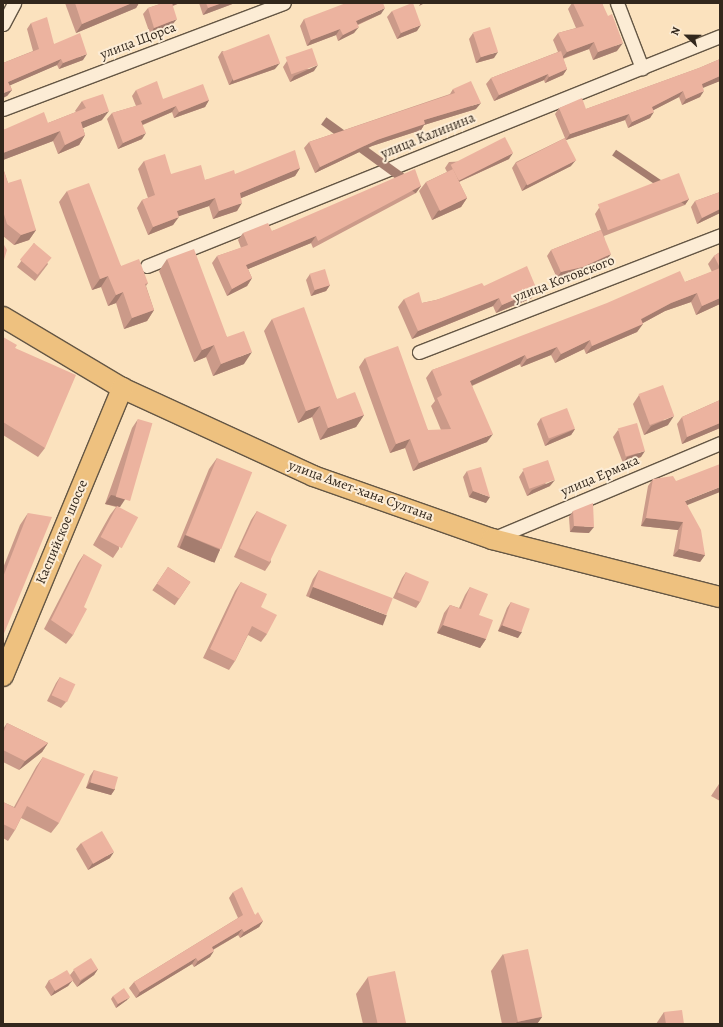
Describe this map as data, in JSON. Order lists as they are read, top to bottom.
{
  "streets": {
    "main road": ["улица Амет-хана Султана", "Каспийское шоссе"],
    "street": [
      "улица Щорса",
      "улица Калинина",
      "улица Котовского",
      "улица Ермака"
    ]
  },
  "crossings": [
    ["улица Ермака", "улица Амет-хана Султана"],
    ["улица Амет-хана Султана", "Каспийское шоссе"]
  ],
  "north": "left"
}
